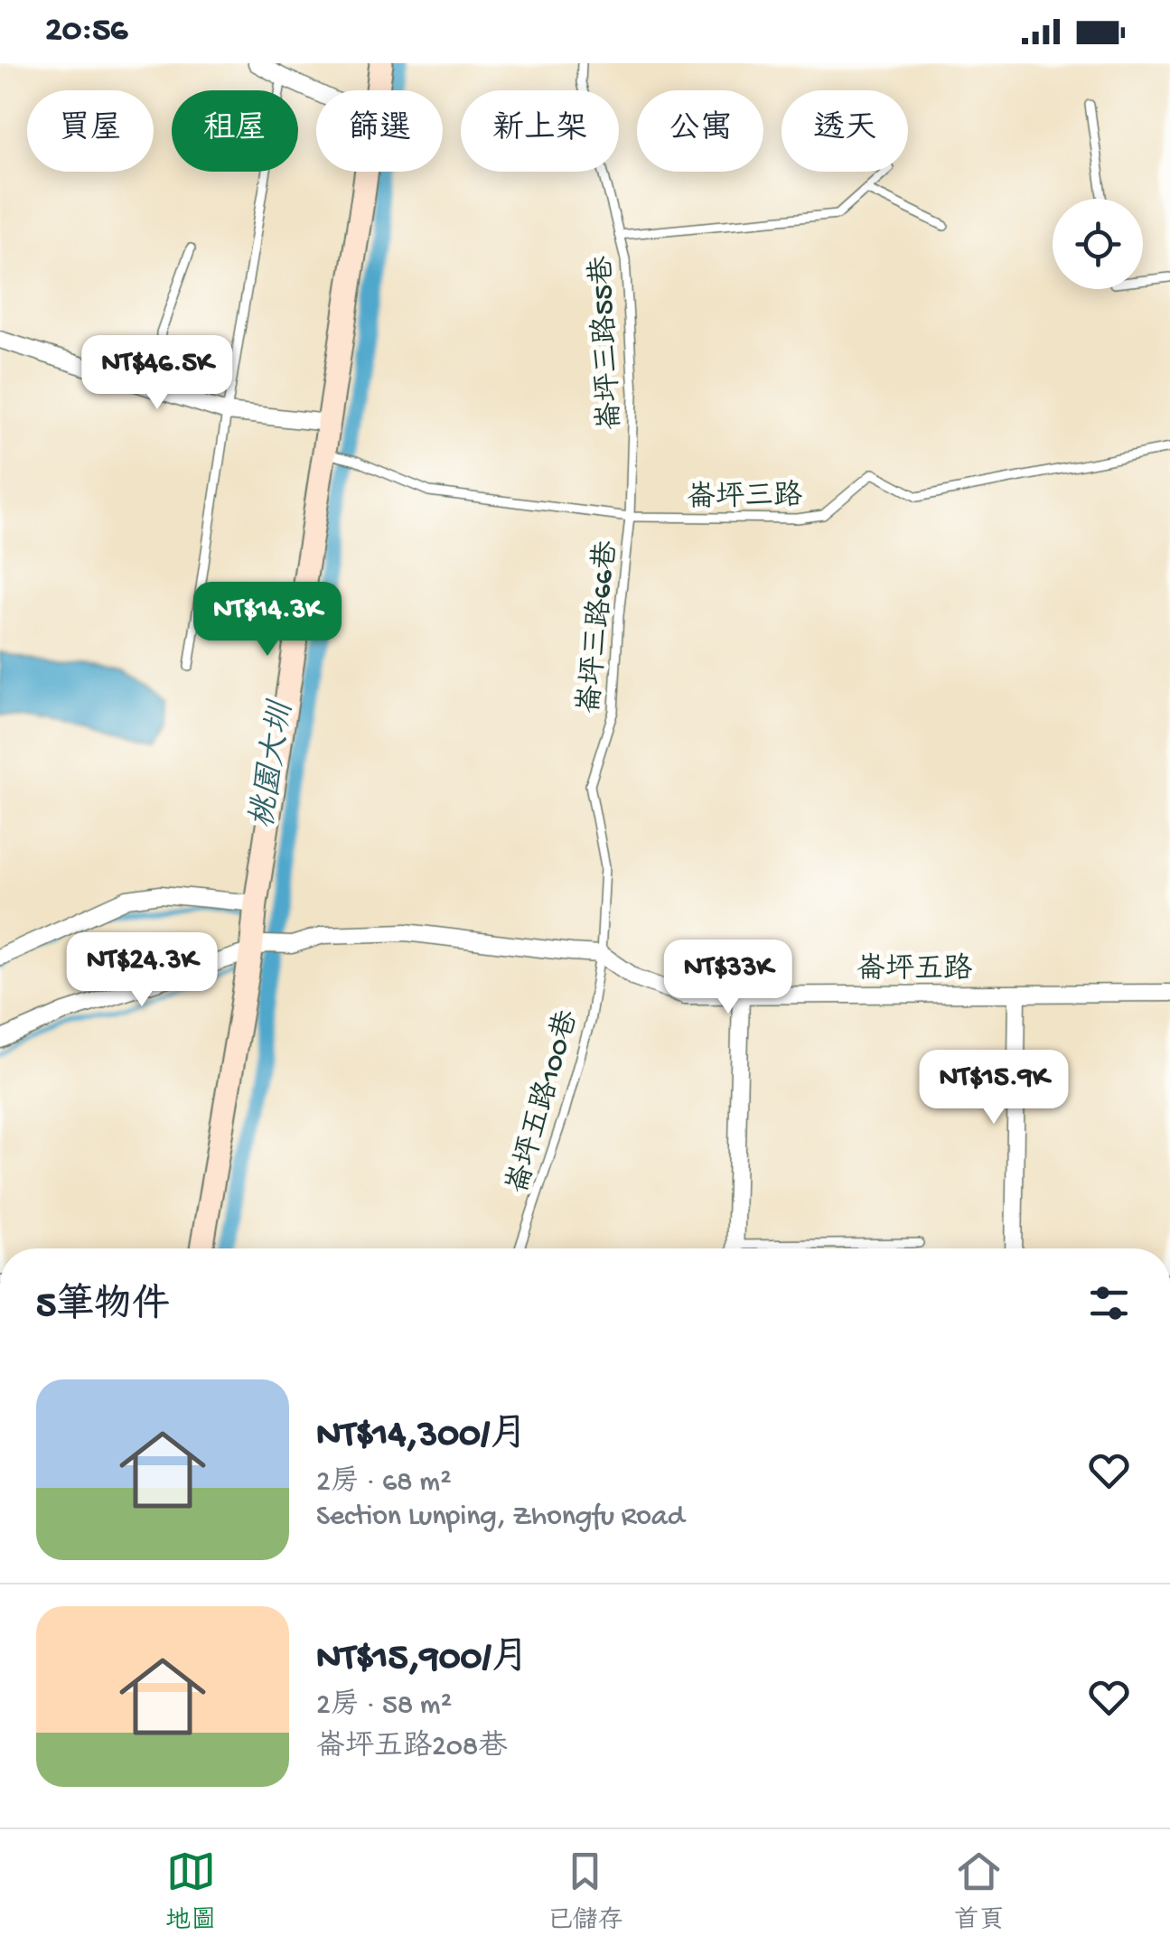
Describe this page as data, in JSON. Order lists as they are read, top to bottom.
{
  "streets": {
    "street": ["崙坪五路"],
    "lane": [
      "崙坪三路55巷",
      "崙坪三路",
      "崙坪三路66巷",
      "崙坪五路100巷"
    ]
  },
  "crossings": [
    ["崙坪三路55巷", "崙坪三路"],
    ["崙坪三路55巷", "崙坪三路66巷"],
    ["崙坪三路", "崙坪三路66巷"],
    ["崙坪三路66巷", "崙坪五路"],
    ["崙坪三路66巷", "崙坪五路100巷"],
    ["崙坪五路", "崙坪五路100巷"]
  ],
  "water": ["桃園大圳"],
  "page": {
    "status": "20:56",
    "chip": [
      "買屋",
      "租屋",
      "篩選",
      "新上架",
      "公寓",
      "透天"
    ],
    "price": [
      "NT$46.5K",
      "NT$14.3K",
      "NT$24.3K",
      "NT$33K",
      "NT$15.9K"
    ],
    "heading": "5筆物件",
    "list": [
      {
        "name": "NT$14,300/月",
        "note": "2房 · 68 m² · Section Lunping, Zhongfu Road"
      },
      {
        "name": "NT$15,900/月",
        "note": "2房 · 58 m² · 崙坪五路208巷"
      }
    ],
    "tabs": ["地圖", "已儲存", "首頁"]
  }
}
